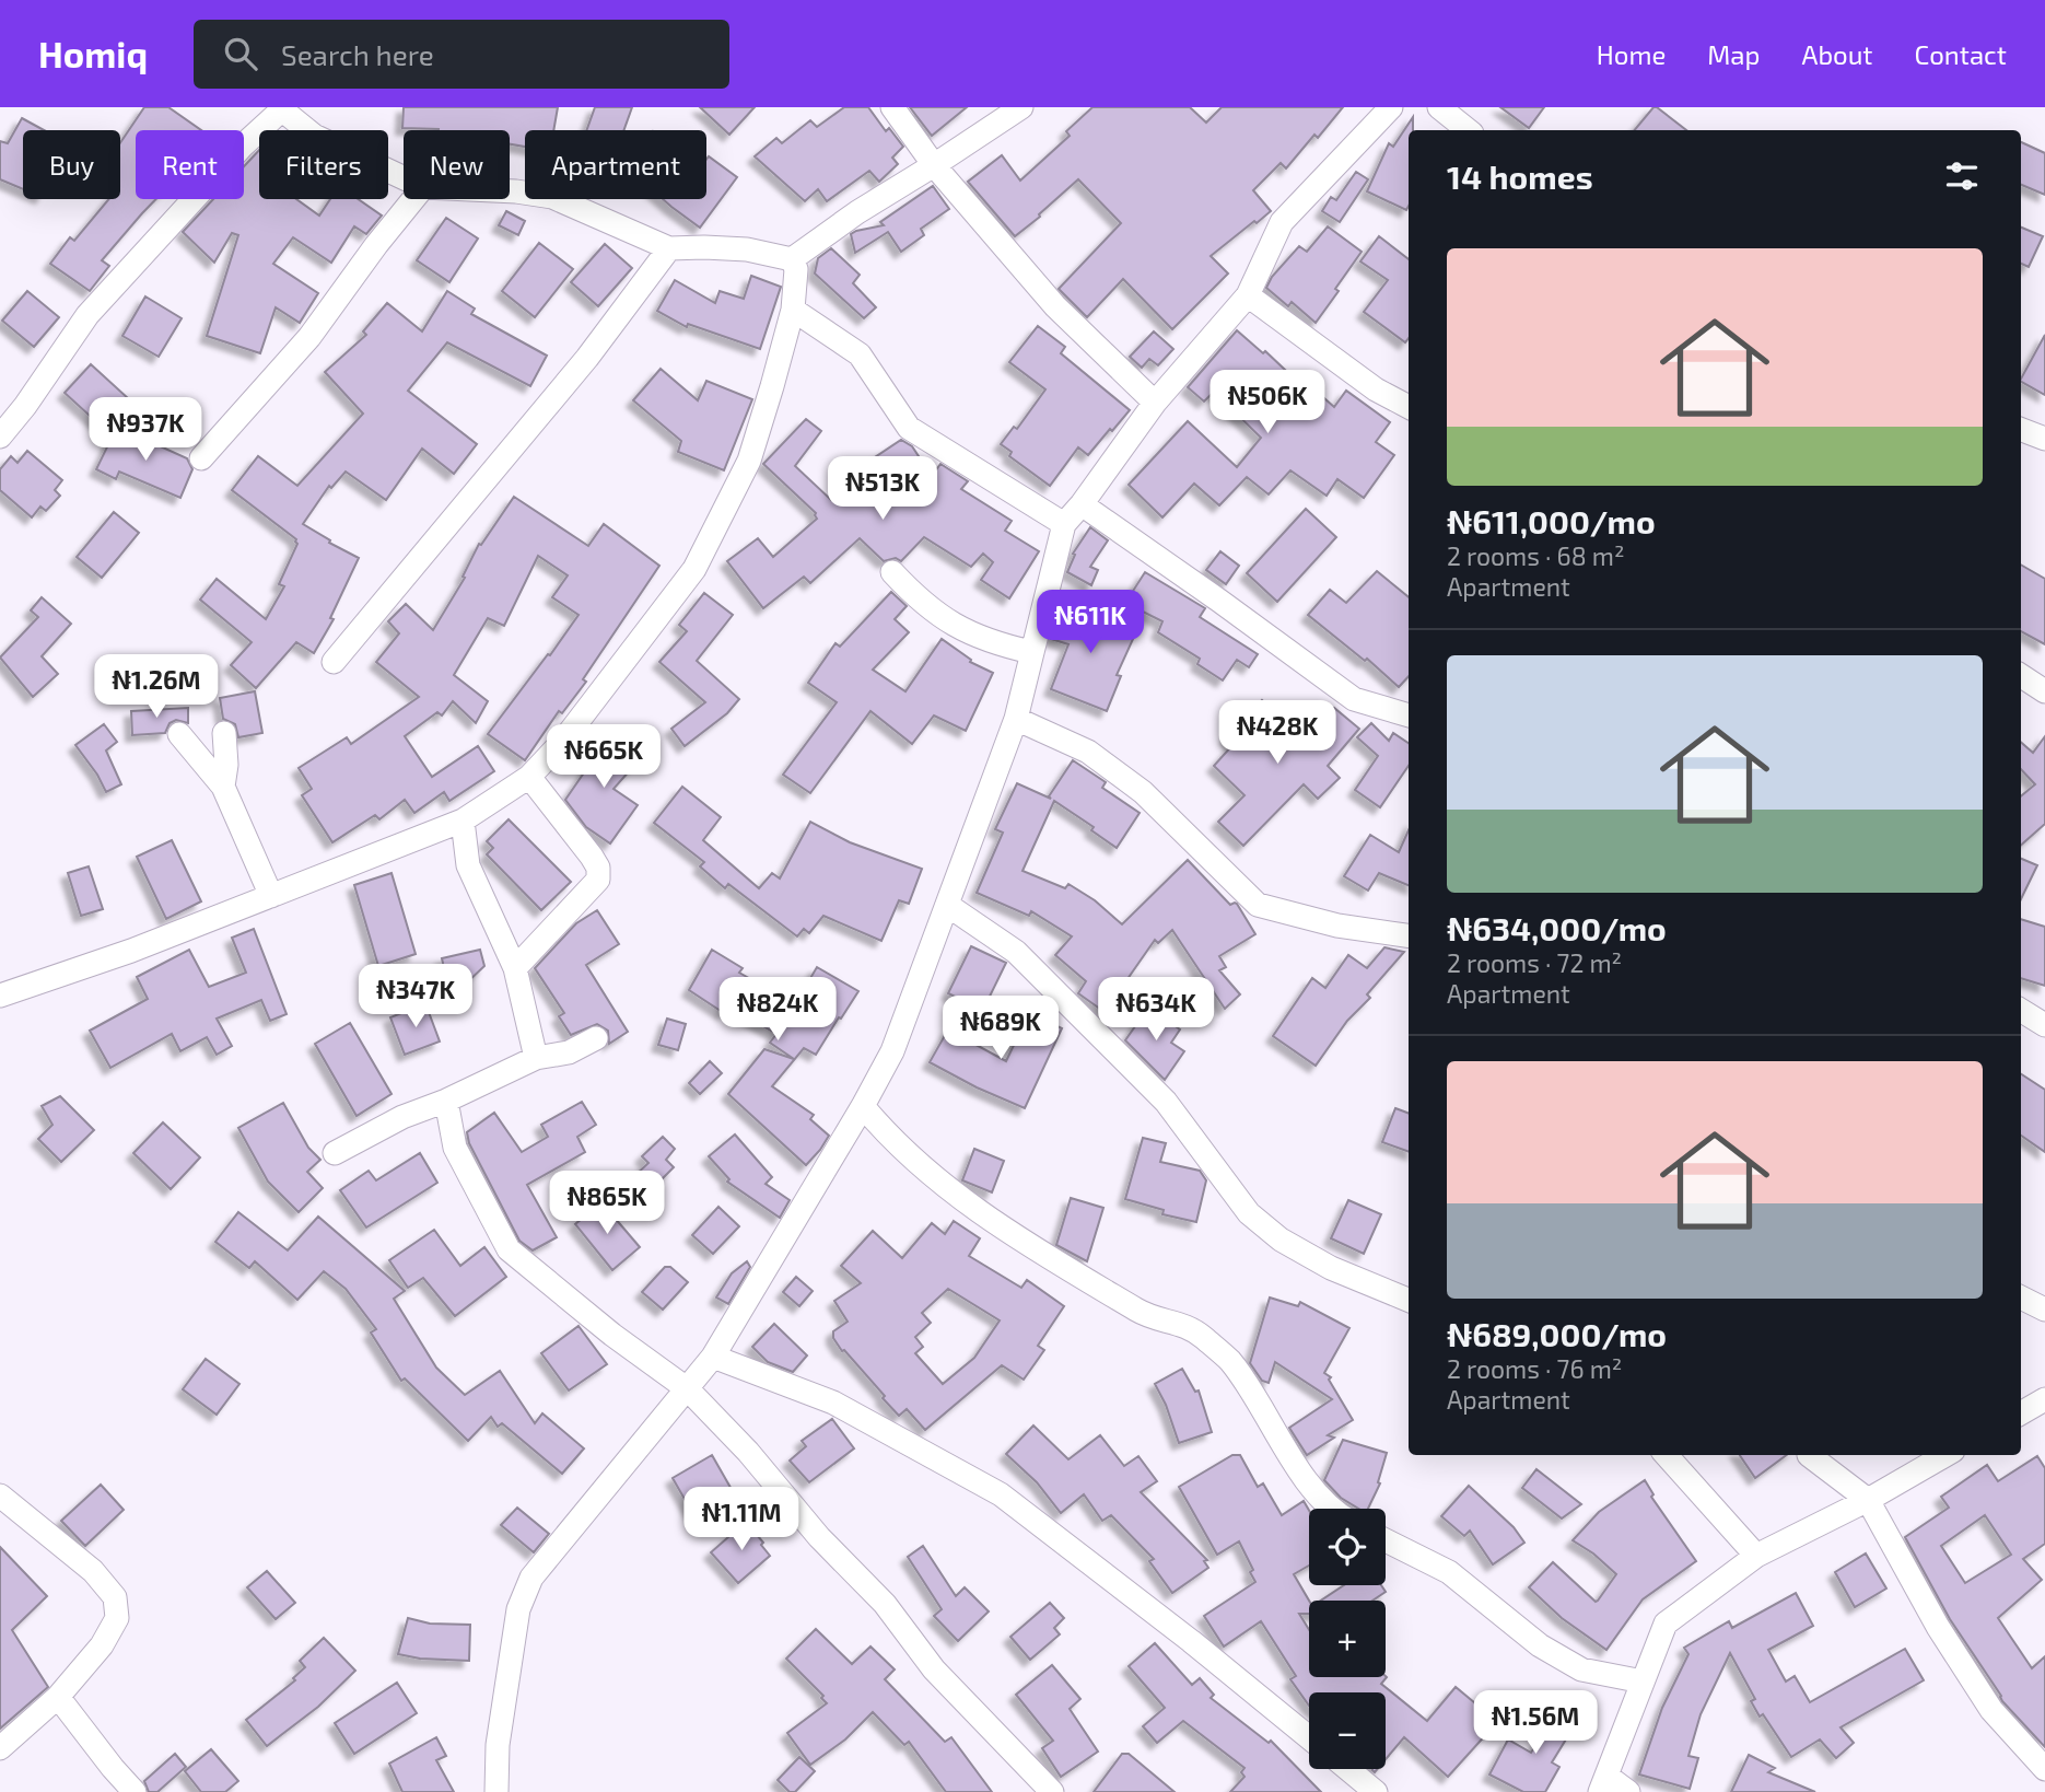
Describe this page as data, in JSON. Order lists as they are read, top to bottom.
{
  "page": {
    "header": "Homiq",
    "search": "Search here",
    "nav": [
      "Home",
      "Map",
      "About",
      "Contact"
    ],
    "chip": [
      "Buy",
      "Rent",
      "Filters",
      "New",
      "Apartment"
    ],
    "heading": "14 homes",
    "list": [
      {
        "name": "₦611,000/mo",
        "note": "2 rooms · 68 m² · Apartment"
      },
      {
        "name": "₦634,000/mo",
        "note": "2 rooms · 72 m² · Apartment"
      },
      {
        "name": "₦689,000/mo",
        "note": "2 rooms · 76 m² · Apartment"
      }
    ],
    "price": [
      "₦506K",
      "₦937K",
      "₦513K",
      "₦611K",
      "₦1.26M",
      "₦428K",
      "₦665K",
      "₦347K",
      "₦824K",
      "₦634K",
      "₦689K",
      "₦865K",
      "₦1.11M",
      "₦1.56M"
    ],
    "map_buttons": ["+", "−"]
  }
}
